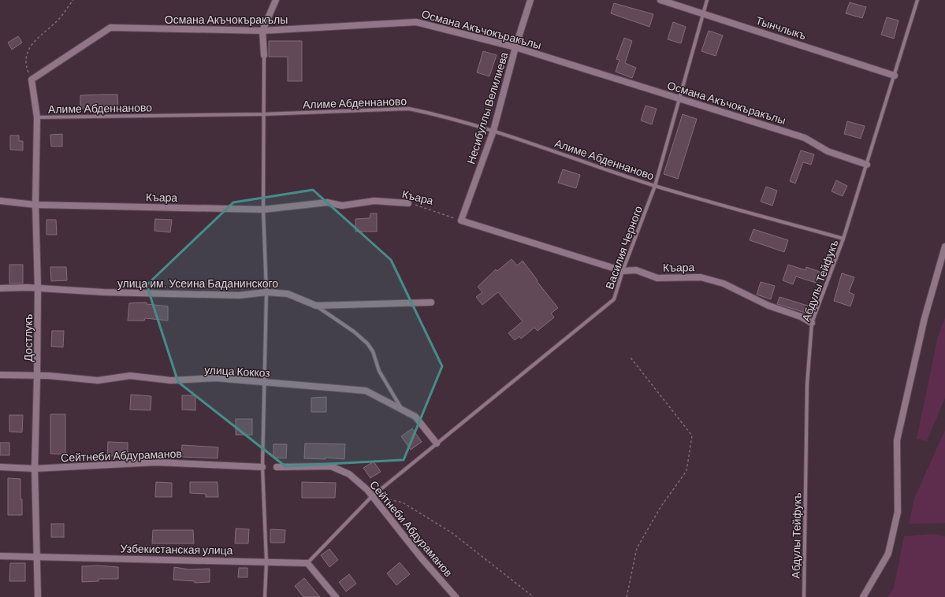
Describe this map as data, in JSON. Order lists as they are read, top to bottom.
{
  "streets": {
    "street": [
      "Османа Акъчокъракълы",
      "Тынчлыкъ",
      "Несибуллы Велилиева",
      "Къара",
      "улица им. Усеина Баданинского",
      "Достлукъ",
      "улица Коккоз",
      "Сейтнеби Абдураманов",
      "Узбекистанская улица"
    ],
    "lane": ["Алиме Абденнаново", "Василия Черного", "Абдулы Тейфукъ"]
  },
  "crossings": [
    ["Османа Акъчокъракълы", "Несибуллы Велилиева"],
    ["Османа Акъчокъракълы", "Василия Черного"],
    ["Османа Акъчокъракълы", "Абдулы Тейфукъ"],
    ["Османа Акъчокъракълы", "Достлукъ"],
    ["Тынчлыкъ", "Василия Черного"],
    ["Тынчлыкъ", "Абдулы Тейфукъ"],
    ["Алиме Абденнаново", "Несибуллы Велилиева"],
    ["Алиме Абденнаново", "Василия Черного"],
    ["Алиме Абденнаново", "Абдулы Тейфукъ"],
    ["Алиме Абденнаново", "Достлукъ"],
    ["Несибуллы Велилиева", "Къара"],
    ["Къара", "Василия Черного"],
    ["Къара", "Абдулы Тейфукъ"],
    ["Къара", "Достлукъ"],
    ["Василия Черного", "улица Коккоз"],
    ["Василия Черного", "Сейтнеби Абдураманов"],
    ["Василия Черного", "Узбекистанская улица"],
    ["улица им. Усеина Баданинского", "Достлукъ"],
    ["Достлукъ", "улица Коккоз"],
    ["Достлукъ", "Сейтнеби Абдураманов"],
    ["Достлукъ", "Узбекистанская улица"]
  ]
}
